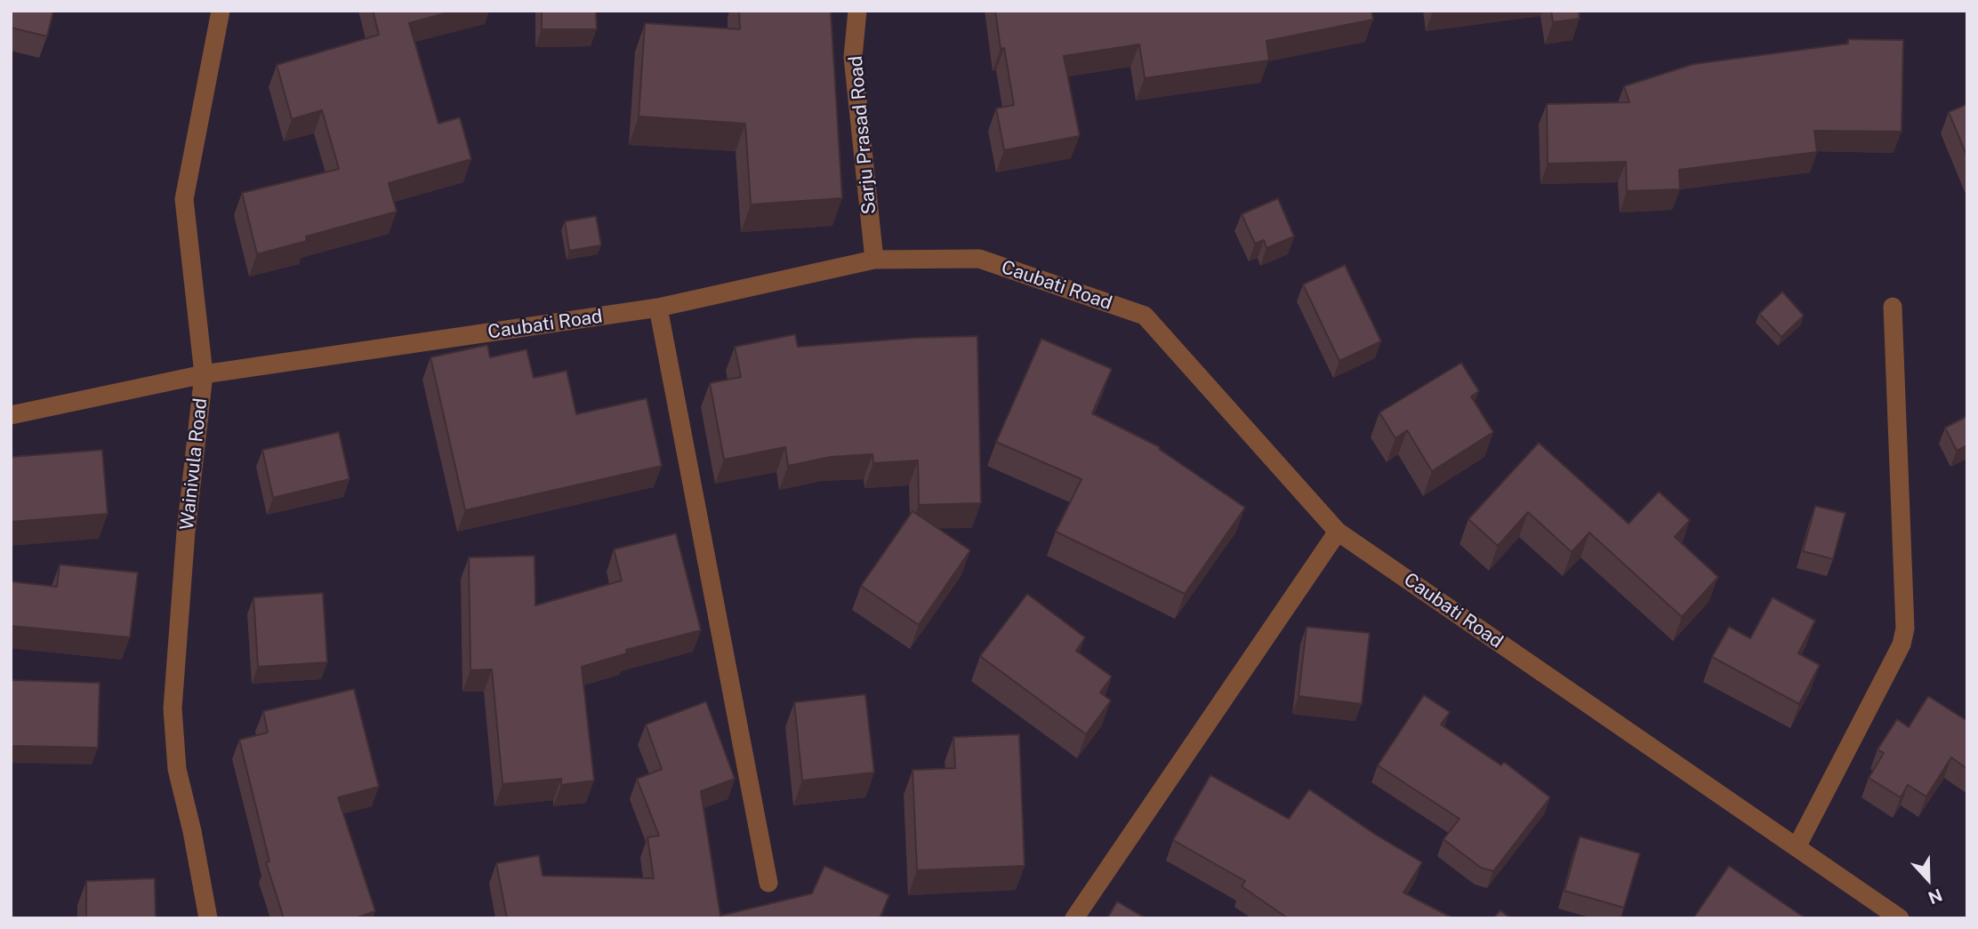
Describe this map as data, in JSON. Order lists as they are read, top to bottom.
{
  "streets": {
    "street": ["Sarju Prasad Road", "Caubati Road", "Wainivula Road"]
  },
  "crossings": [
    ["Sarju Prasad Road", "Caubati Road"],
    ["Caubati Road", "Wainivula Road"]
  ],
  "north": "bottom"
}
